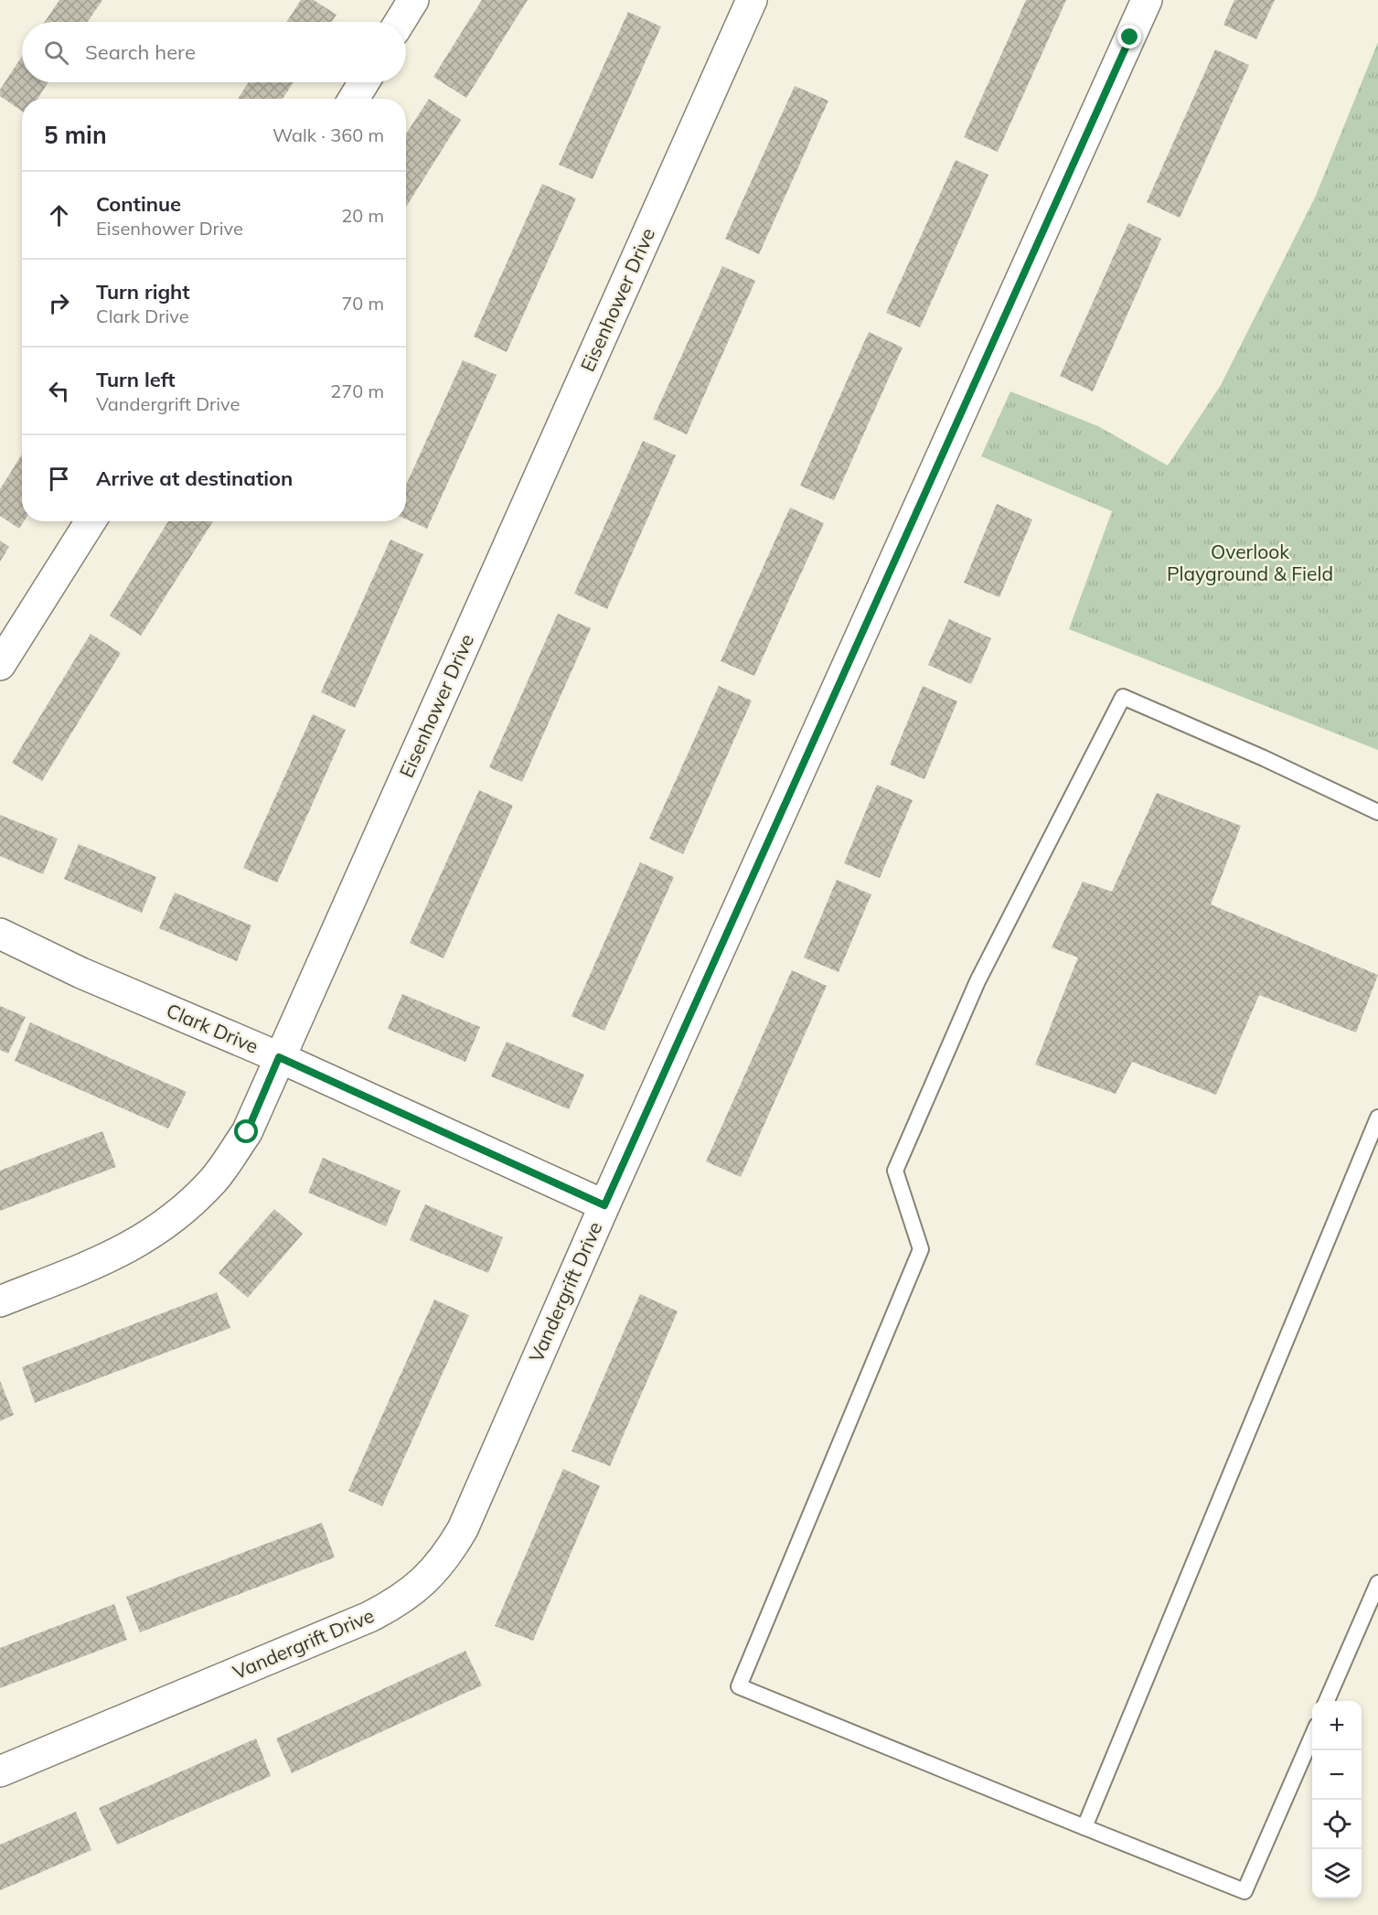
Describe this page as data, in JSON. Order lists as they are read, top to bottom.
{
  "streets": {
    "street": ["Eisenhower Drive", "Clark Drive", "Vandergrift Drive"]
  },
  "crossings": [
    ["Eisenhower Drive", "Clark Drive"],
    ["Clark Drive", "Vandergrift Drive"]
  ],
  "parks": ["Overlook Playground & Field"],
  "page": {
    "search": "Search here",
    "heading": ["5 min", "Walk · 360 m"],
    "list": [
      ["Continue", "Eisenhower Drive", "20 m"],
      ["Turn right", "Clark Drive", "70 m"],
      ["Turn left", "Vandergrift Drive", "270 m"],
      "Arrive at destination"
    ],
    "map_buttons": ["+", "−"]
  }
}
